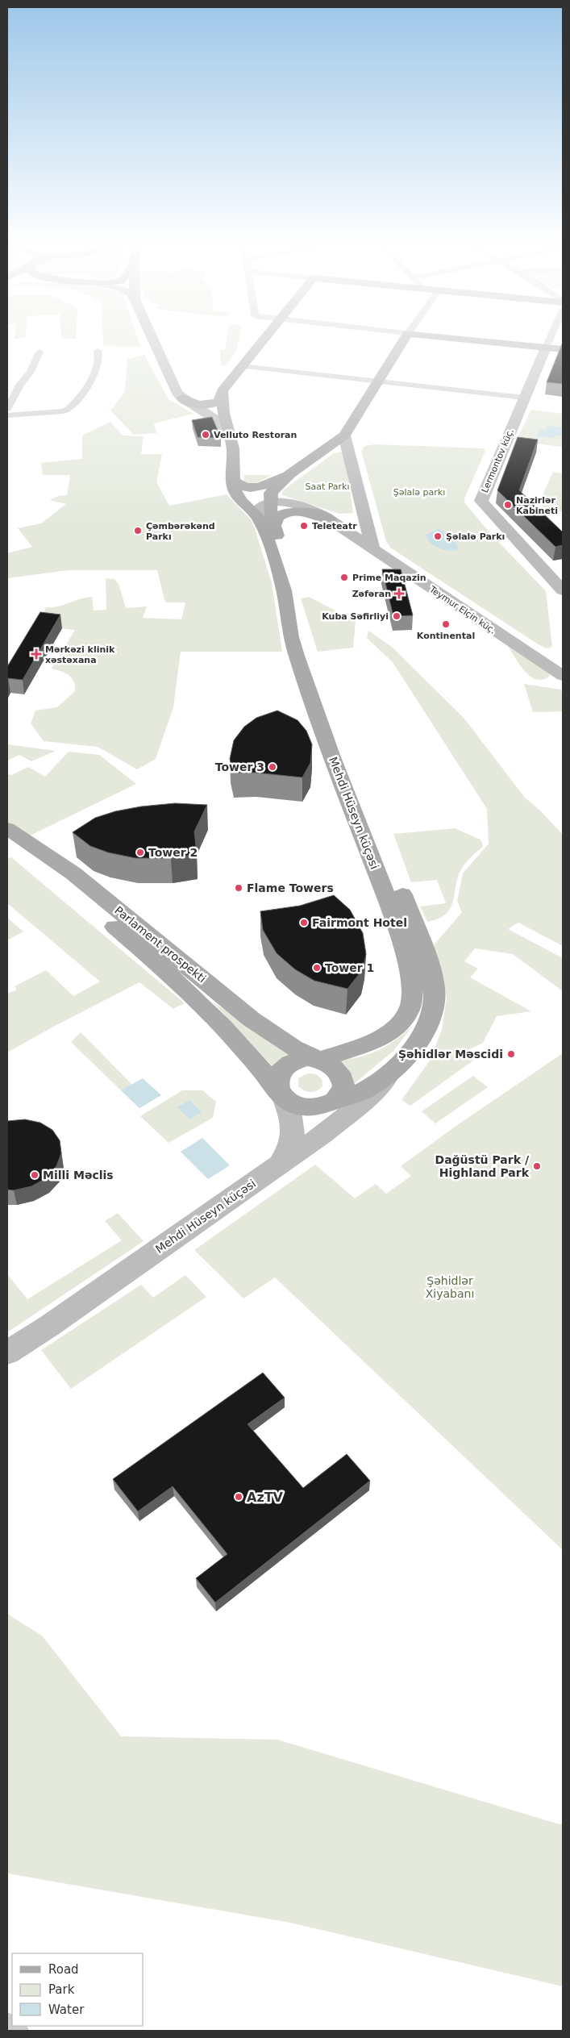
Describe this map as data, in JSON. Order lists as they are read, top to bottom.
{
  "streets": {
    "main road": [
      "Lermontov küç.",
      "Teymur Elçin küç.",
      "Mehdi Hüseyn küçəsi",
      "Parlament prospekti"
    ]
  },
  "crossings": [
    ["Mehdi Hüseyn küçəsi", "Parlament prospekti"]
  ],
  "parks": ["Saat Parkı", "Şəlalə parkı", "Şəhidlər Xiyabanı"],
  "places": {
    "other": [
      "Velluto Restoran",
      "Nazirlər Kabineti",
      "Teleteatr",
      "Çəmbərəkənd Parkı",
      "Şəlalə Parkı",
      "Prime Maqazin",
      "Kuba Səfirliyi",
      "Kontinental",
      "Tower 3",
      "Tower 2",
      "Flame Towers",
      "Fairmont Hotel",
      "Tower 1",
      "Şəhidlər Məscidi",
      "Dağüstü Park / Highland Park",
      "Milli Məclis",
      "AzTV"
    ],
    "health": ["Zəfəran", "Mərkəzi klinik xəstəxana"]
  },
  "legend": ["Road", "Park", "Water"]
}
